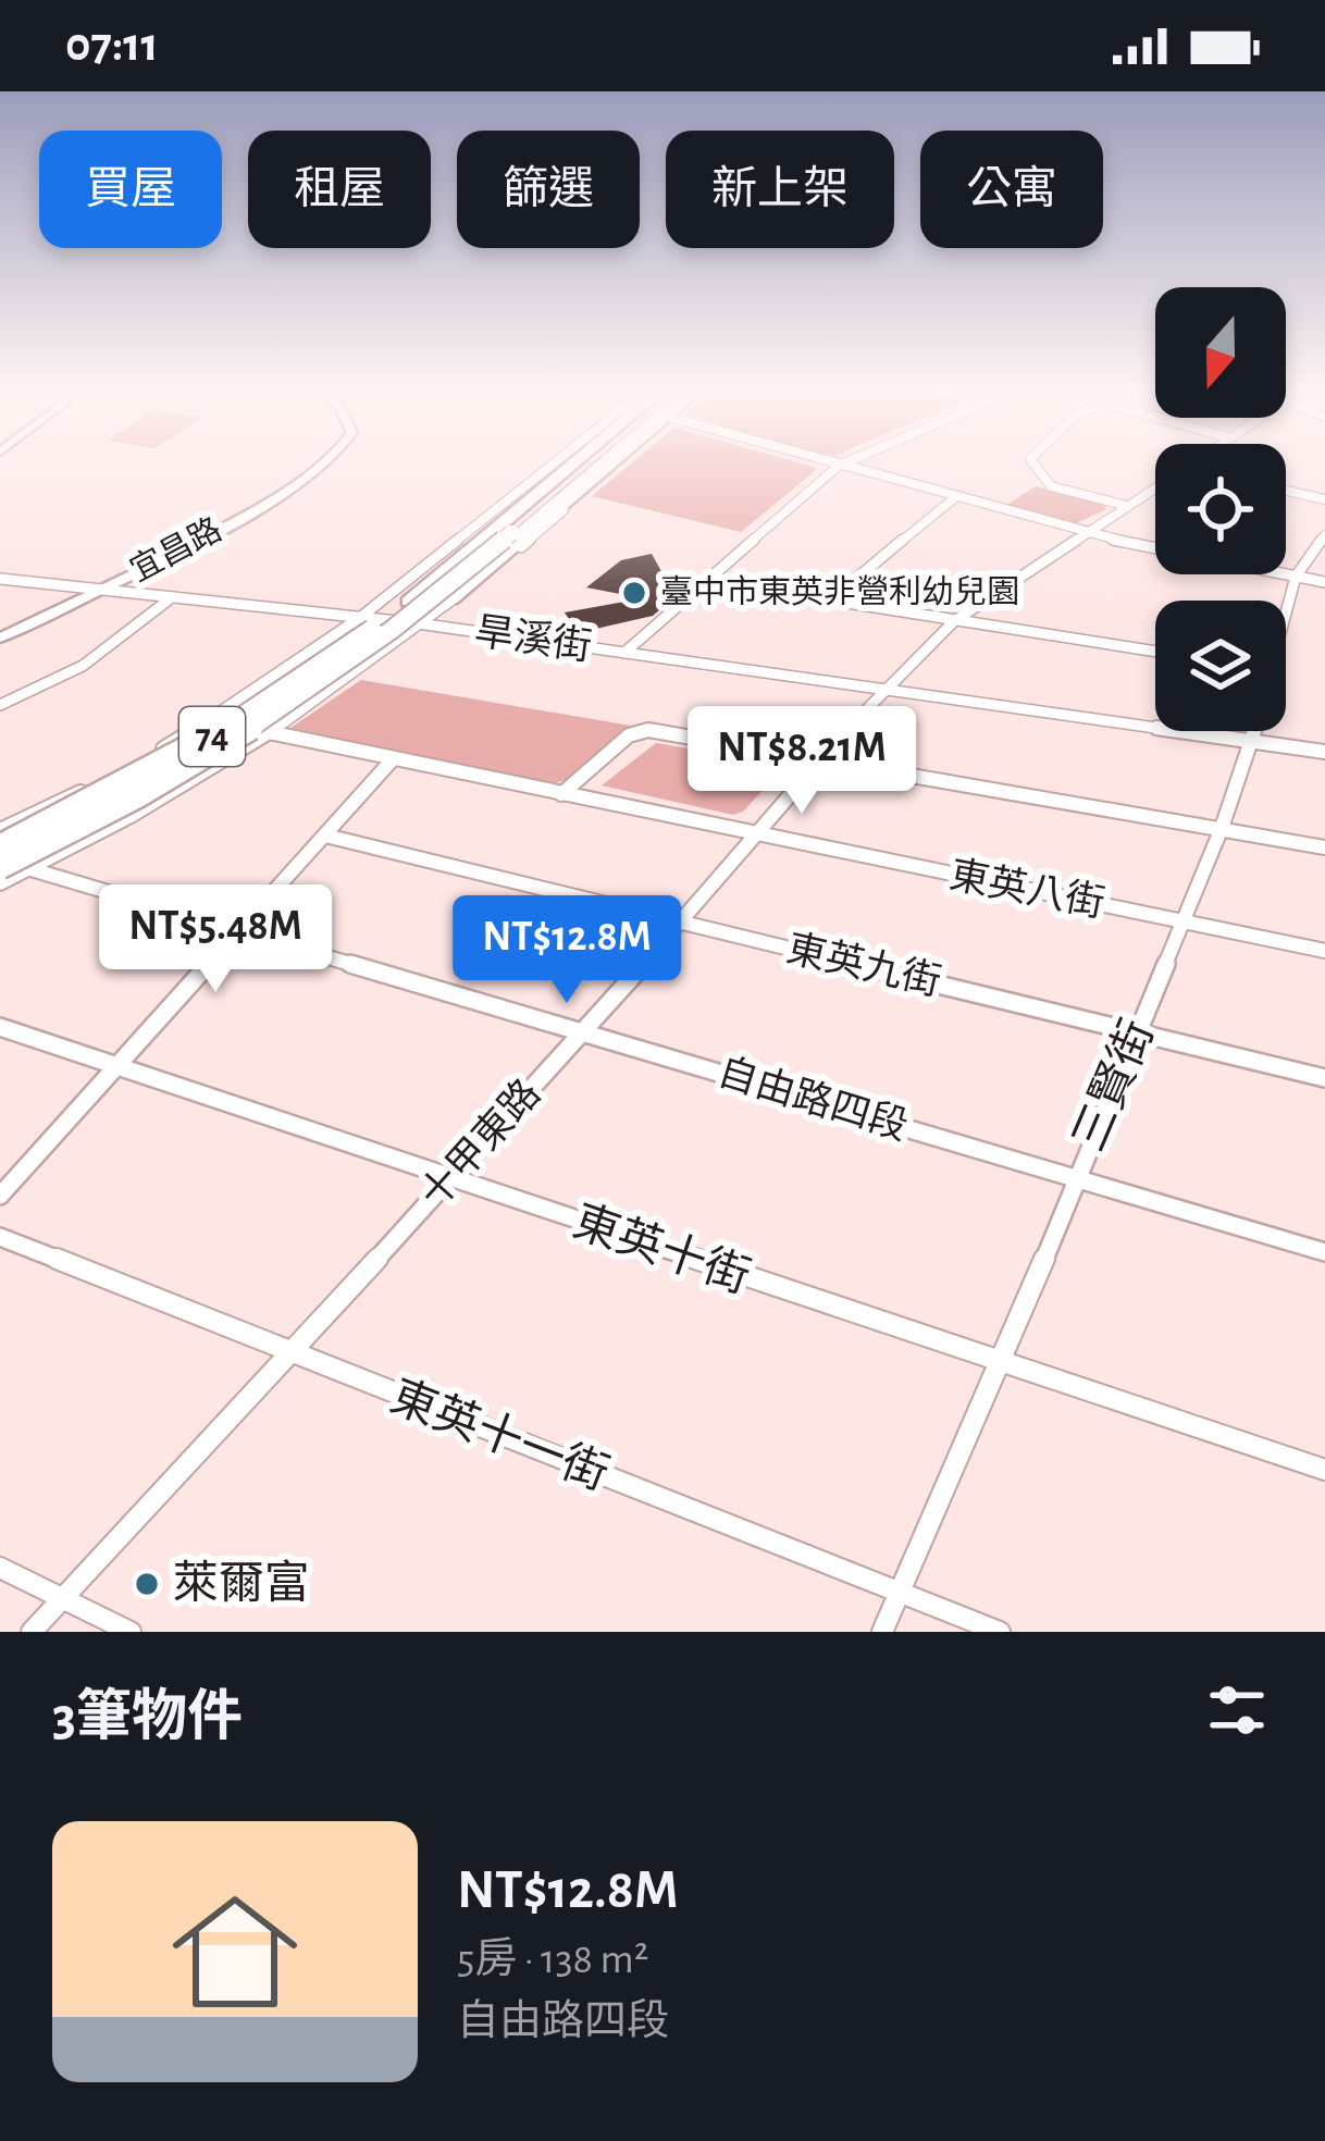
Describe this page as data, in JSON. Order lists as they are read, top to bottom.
{
  "streets": {
    "highway": ["74"],
    "street": [
      "宜昌路",
      "旱溪街",
      "東英八街",
      "東英九街",
      "三賢街",
      "自由路四段",
      "十甲東路",
      "東英十街",
      "東英十一街"
    ]
  },
  "crossings": [
    ["宜昌路", "旱溪街"],
    ["旱溪街", "三賢街"],
    ["旱溪街", "十甲東路"],
    ["74", "自由路四段"],
    ["東英八街", "三賢街"],
    ["東英八街", "十甲東路"],
    ["東英九街", "三賢街"],
    ["東英九街", "十甲東路"],
    ["三賢街", "自由路四段"],
    ["三賢街", "東英十街"],
    ["三賢街", "東英十一街"],
    ["自由路四段", "十甲東路"],
    ["十甲東路", "東英十街"],
    ["十甲東路", "東英十一街"]
  ],
  "places": ["臺中市東英非營利幼兒園", "萊爾富"],
  "north": "bottom",
  "page": {
    "status": "07:11",
    "chip": [
      "買屋",
      "租屋",
      "篩選",
      "新上架",
      "公寓"
    ],
    "price": ["NT$8.21M", "NT$5.48M", "NT$12.8M"],
    "heading": "3筆物件",
    "list": [
      {
        "name": "NT$12.8M",
        "note": "5房 · 138 m² · 自由路四段"
      }
    ]
  }
}
